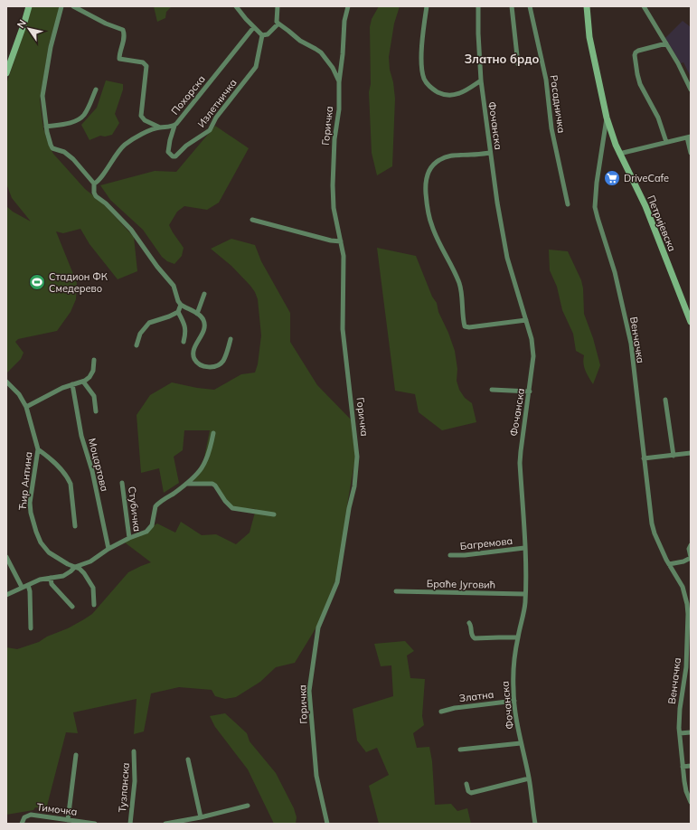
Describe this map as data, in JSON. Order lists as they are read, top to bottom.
{
  "streets": {
    "main road": ["Петријевска"],
    "street": [
      "Похорска",
      "Излетничка",
      "Расадничка",
      "Горичка",
      "Фочанска",
      "Венчачка",
      "Моцартова",
      "Ћир Антина",
      "Стубичка",
      "Багремова",
      "Браће Југовић",
      "Златна",
      "Тузланска",
      "Тимочка"
    ]
  },
  "crossings": [
    ["Похорска", "Излетничка"],
    ["Фочанска", "Багремова"],
    ["Фочанска", "Браће Југовић"],
    ["Фочанска", "Златна"],
    ["Петријевска", "Венчачка"]
  ],
  "districts": ["Златно брдо"],
  "places": {
    "supermarket": ["DriveCafe"],
    "sports": ["Стадион ФК Смедерево"]
  },
  "north": "top left"
}
